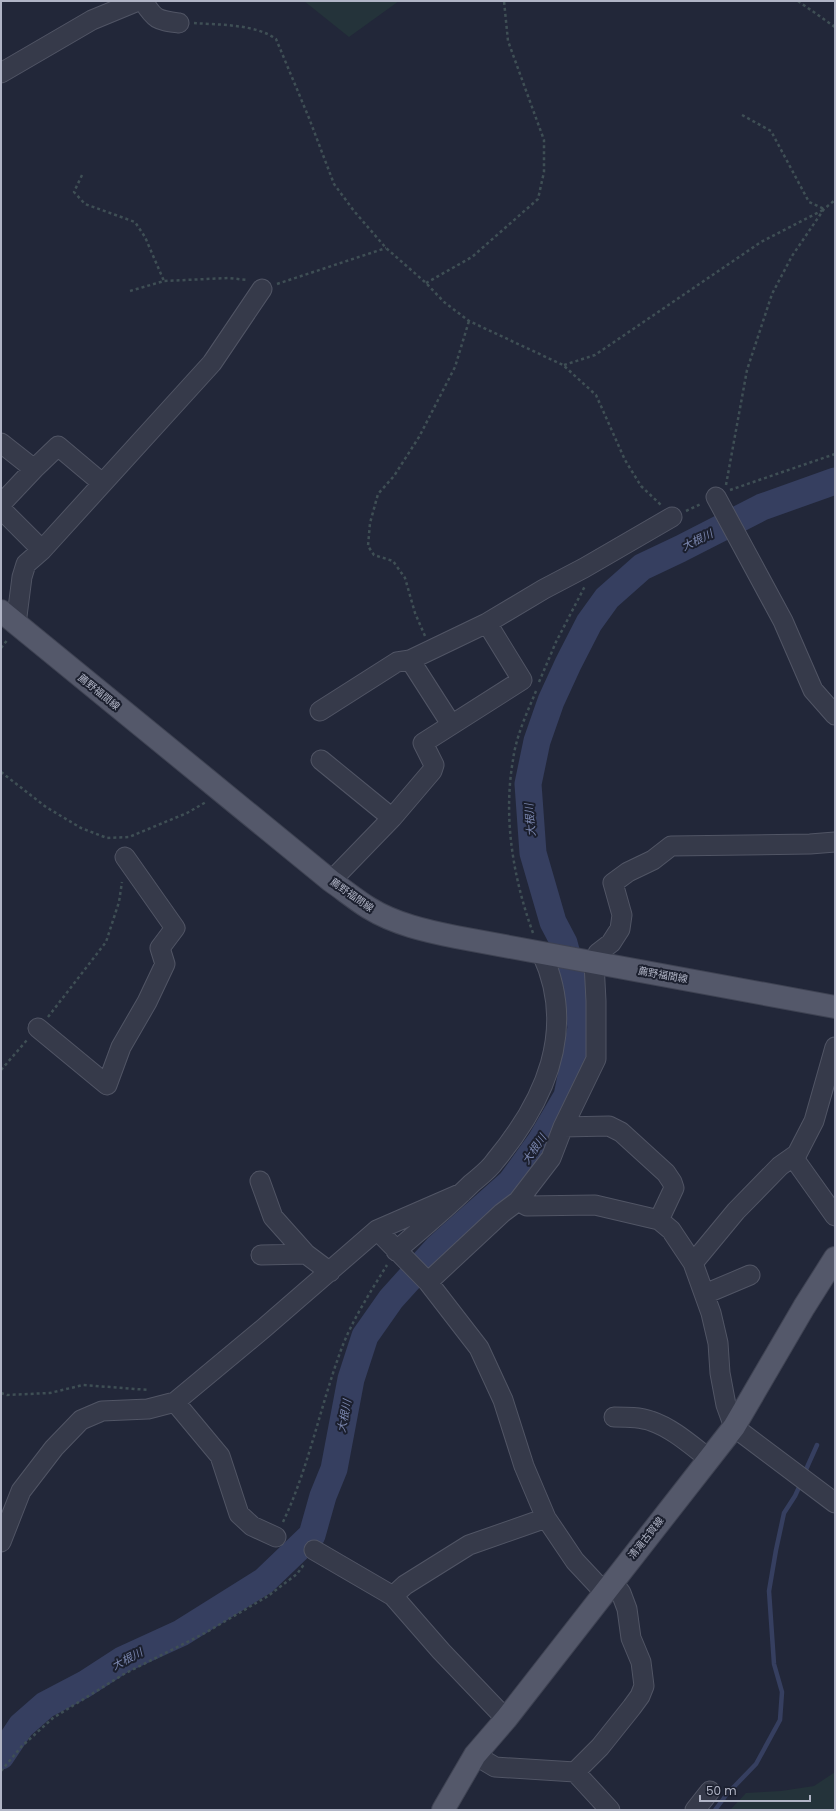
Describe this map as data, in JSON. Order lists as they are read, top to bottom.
{
  "streets": {
    "main road": ["薦野福間線", "清滝古賀線"]
  },
  "water": ["大根川"],
  "scale_bar": "50 m"
}
